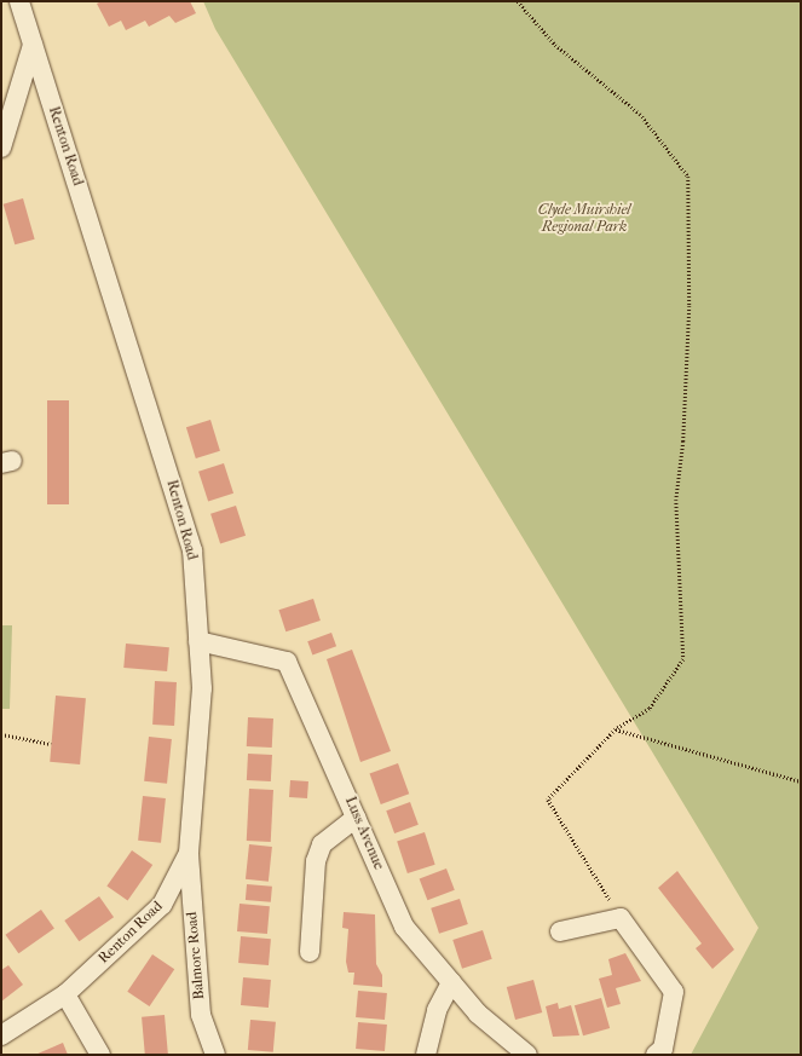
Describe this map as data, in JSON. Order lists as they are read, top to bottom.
{
  "streets": {
    "street": ["Renton Road", "Luss Avenue", "Balmore Road"]
  },
  "crossings": [
    ["Renton Road", "Luss Avenue"],
    ["Renton Road", "Balmore Road"]
  ],
  "parks": ["Clyde Muirshiel Regional Park"]
}
